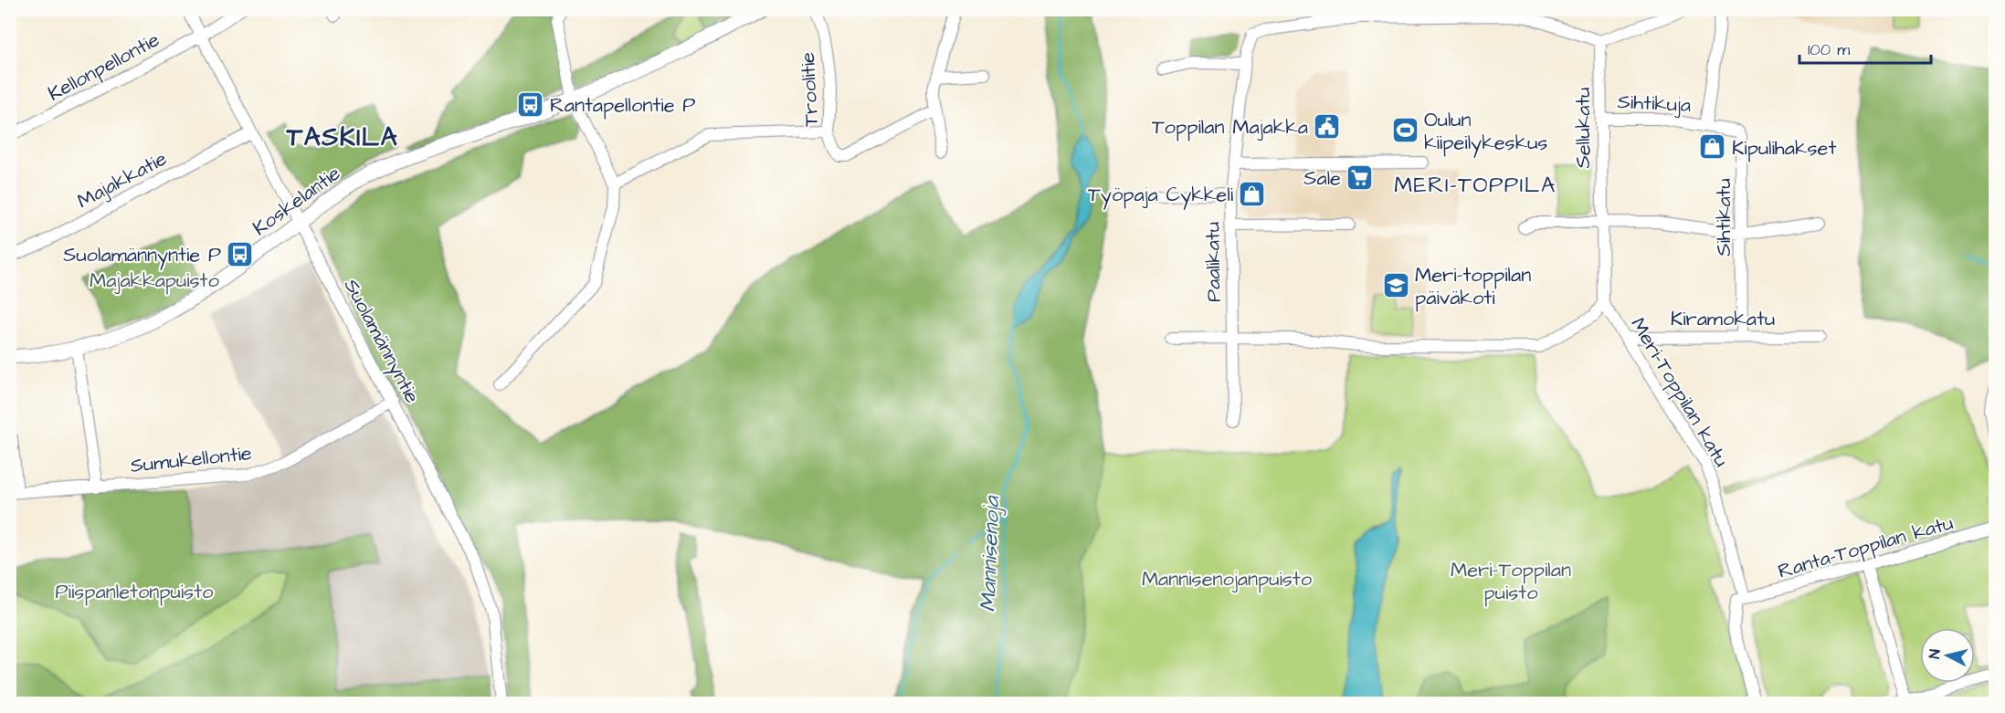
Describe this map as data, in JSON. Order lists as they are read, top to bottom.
{
  "streets": {
    "main road": ["Koskelantie"],
    "street": [
      "Kellonpellontie",
      "Troolitie",
      "Sihtikuja",
      "Sellukatu",
      "Majakkatie",
      "Sihtikatu",
      "Paalikatu",
      "Kiramokatu",
      "Suolamännyntie",
      "Meri-Toppilan katu",
      "Sumukellontie",
      "Ranta-Toppilan katu"
    ]
  },
  "crossings": [
    ["Kellonpellontie", "Suolamännyntie"],
    ["Sihtikuja", "Sellukatu"],
    ["Sihtikuja", "Sihtikatu"],
    ["Sellukatu", "Meri-Toppilan katu"],
    ["Majakkatie", "Suolamännyntie"],
    ["Koskelantie", "Suolamännyntie"],
    ["Sihtikatu", "Kiramokatu"],
    ["Kiramokatu", "Meri-Toppilan katu"],
    ["Suolamännyntie", "Sumukellontie"],
    ["Meri-Toppilan katu", "Ranta-Toppilan katu"]
  ],
  "districts": ["TASKILA", "MERI-TOPPILA"],
  "water": ["Mannisenoja"],
  "parks": [
    "Majakkapuisto",
    "Meri-Toppilan puisto",
    "Mannisenojanpuisto",
    "Piispanletonpuisto"
  ],
  "places": {
    "bus stop": ["Rantapellontie P", "Suolamännyntie P"],
    "public building": ["Toppilan Majakka"],
    "sports": ["Oulun kiipeilykeskus"],
    "shop": ["Kipulihakset", "Työpaja Cykkeli"],
    "supermarket": ["Sale"],
    "school or university": ["Meri-toppilan päiväkoti"]
  },
  "scale_bar": "100 m",
  "north": "left"
}
